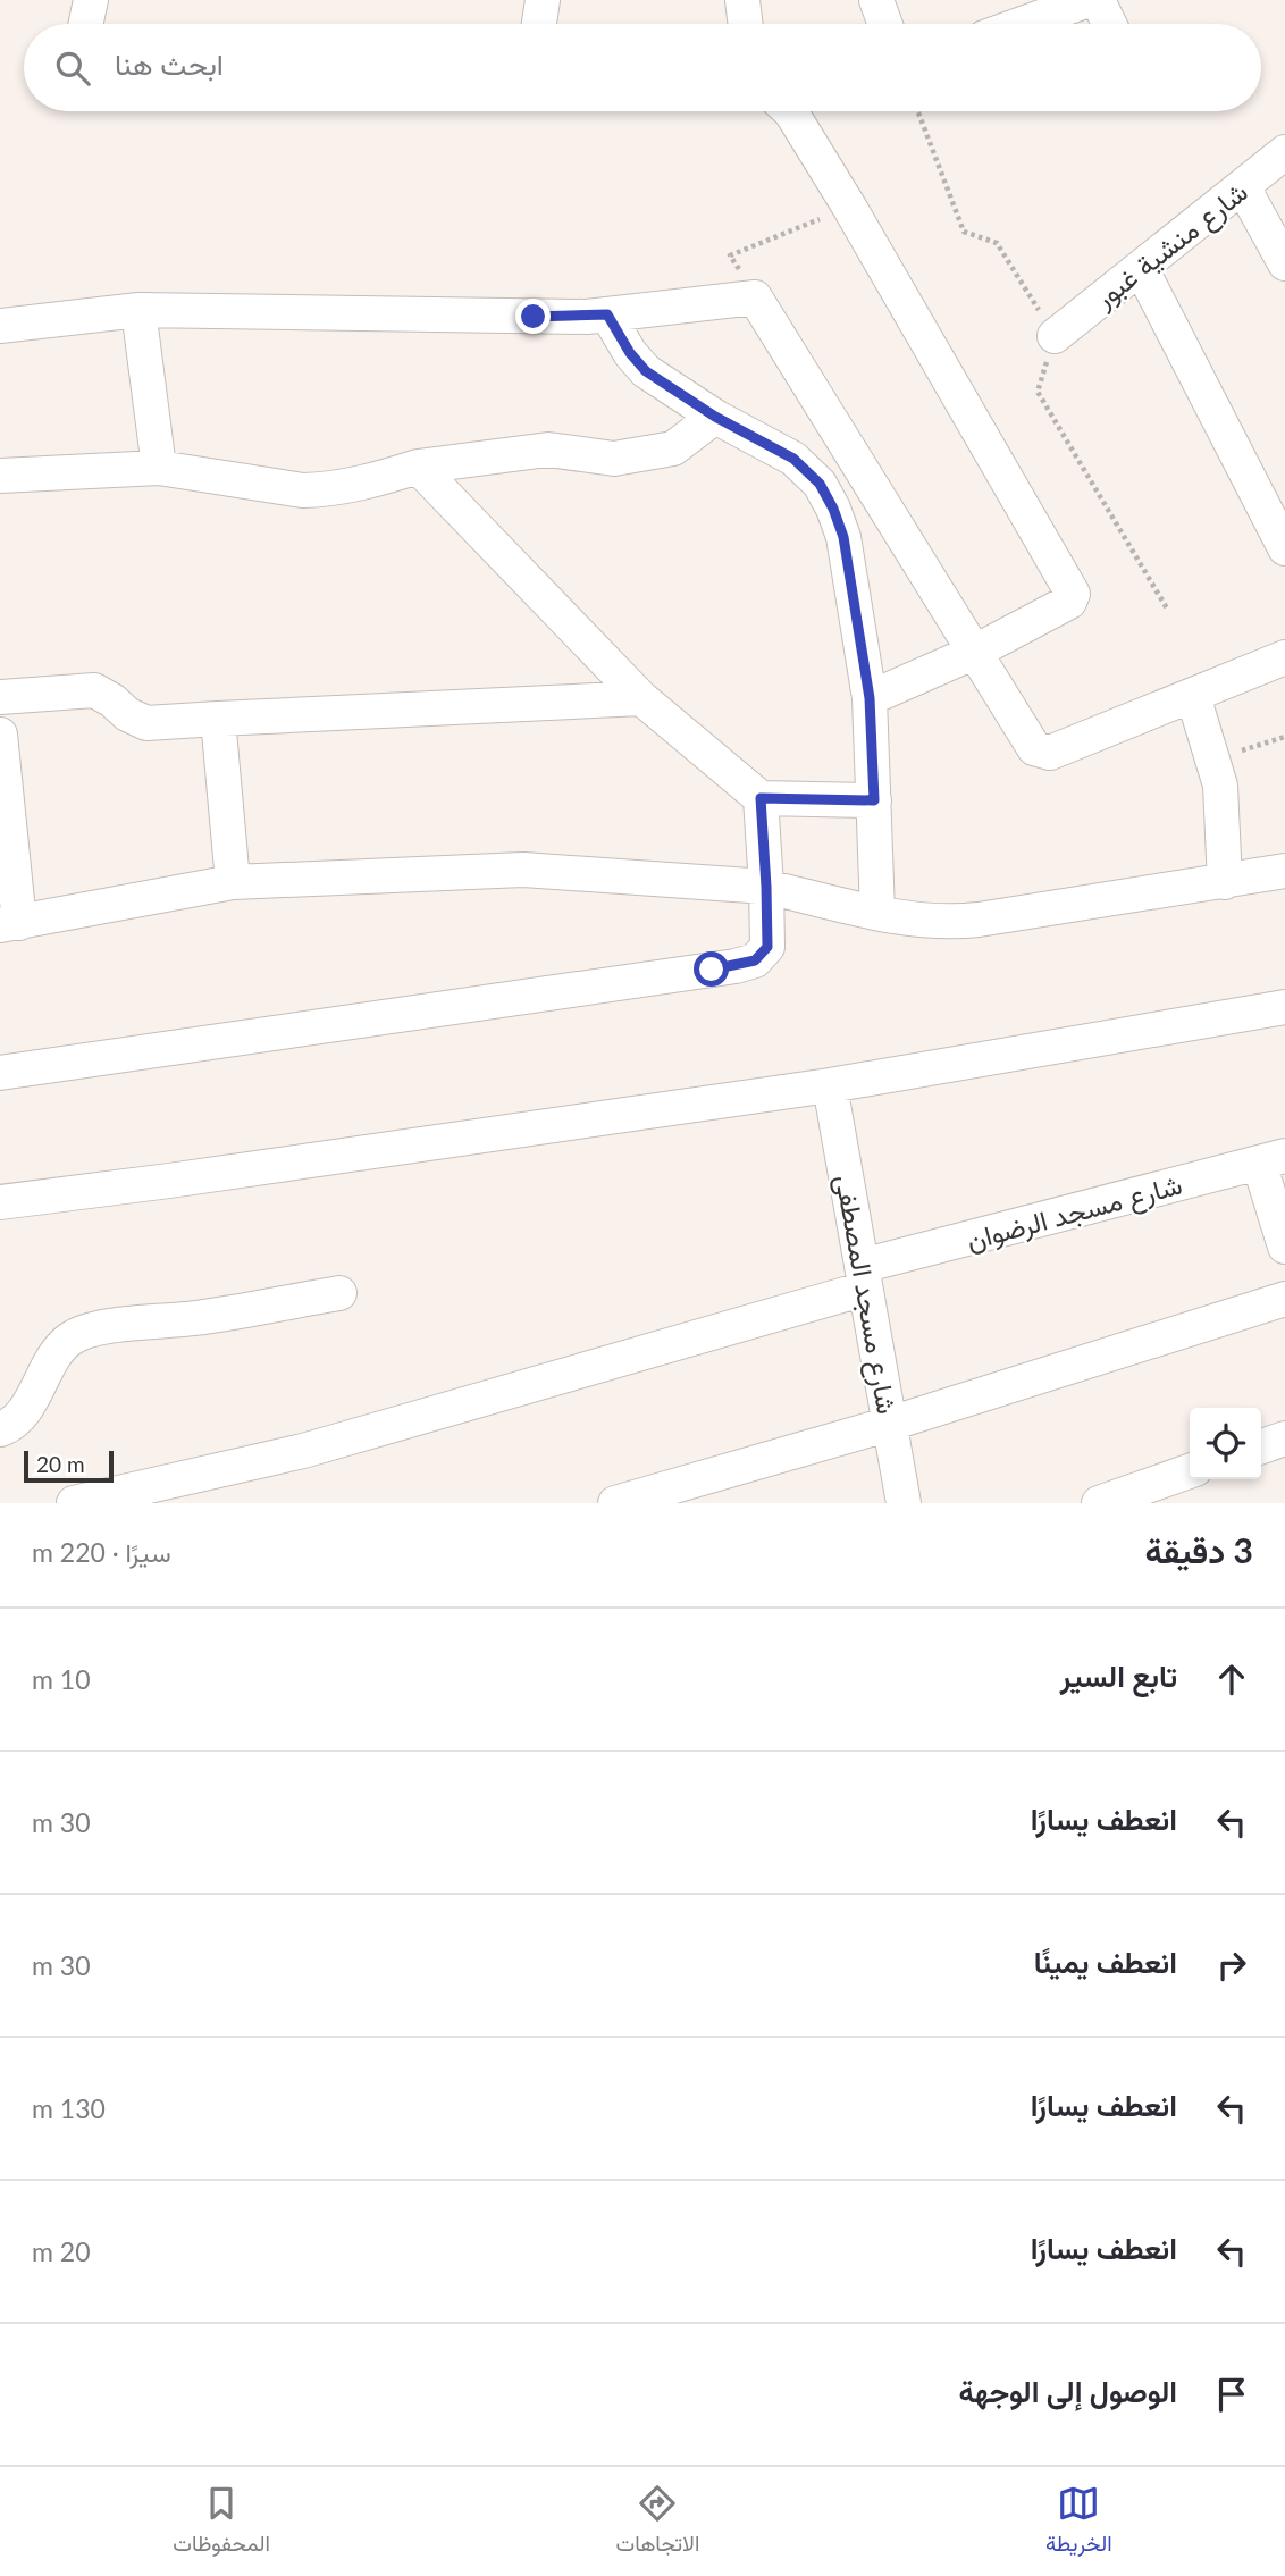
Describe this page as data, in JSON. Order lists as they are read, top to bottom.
{
  "streets": {
    "street": ["شارع منشية غبور", "شارع مسجد الرضوان", "شارع مسجد المصطفى"]
  },
  "crossings": [
    ["شارع مسجد الرضوان", "شارع مسجد المصطفى"]
  ],
  "scale_bar": "20 m",
  "page": {
    "search": "ابحث هنا",
    "scale": "20 m",
    "heading": ["3 دقيقة", "سيرًا · 220 m"],
    "list": [
      ["تابع السير", "10 m"],
      ["انعطف يسارًا", "30 m"],
      ["انعطف يمينًا", "30 m"],
      ["انعطف يسارًا", "130 m"],
      ["انعطف يسارًا", "20 m"],
      "الوصول إلى الوجهة"
    ],
    "nav": ["الخريطة", "الاتجاهات", "المحفوظات"]
  }
}
